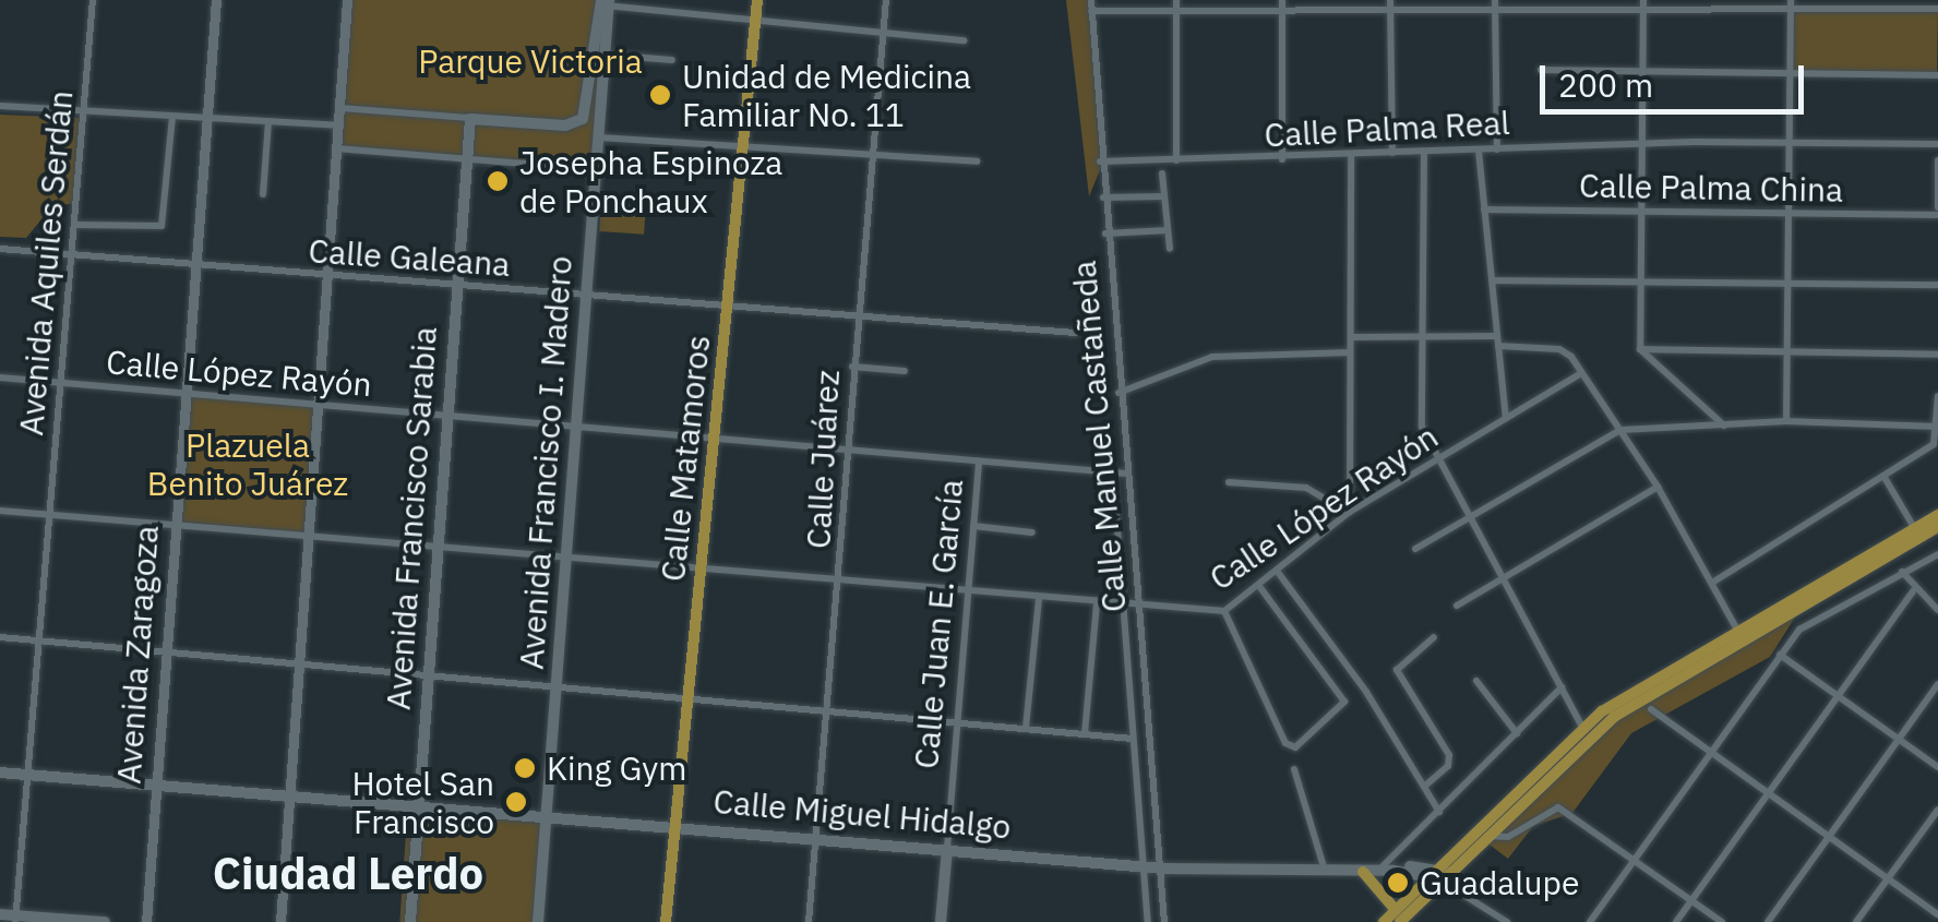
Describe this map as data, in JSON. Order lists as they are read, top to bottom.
{
  "streets": {
    "main road": [
      "Calle Matamoros",
      "Avenida Francisco I. Madero",
      "Avenida Francisco Sarabia",
      "Calle Juan E. García",
      "Calle Miguel Hidalgo"
    ],
    "street": [
      "Calle Palma Real",
      "Calle Palma China",
      "Calle Galeana",
      "Avenida Aquiles Serdán",
      "Calle López Rayón",
      "Calle Manuel Castañeda",
      "Calle Juárez",
      "Avenida Zaragoza"
    ]
  },
  "crossings": [
    ["Calle Palma Real", "Calle Manuel Castañeda"],
    ["Calle Galeana", "Avenida Aquiles Serdán"],
    ["Calle Galeana", "Calle Matamoros"],
    ["Calle Galeana", "Calle Juárez"],
    ["Calle Galeana", "Avenida Francisco I. Madero"],
    ["Calle Galeana", "Avenida Francisco Sarabia"],
    ["Calle Galeana", "Avenida Zaragoza"],
    ["Avenida Aquiles Serdán", "Calle López Rayón"],
    ["Avenida Aquiles Serdán", "Calle Miguel Hidalgo"],
    ["Calle López Rayón", "Calle Manuel Castañeda"],
    ["Calle López Rayón", "Calle Matamoros"],
    ["Calle López Rayón", "Calle Juárez"],
    ["Calle López Rayón", "Avenida Francisco I. Madero"],
    ["Calle López Rayón", "Avenida Francisco Sarabia"],
    ["Calle López Rayón", "Calle Juan E. García"],
    ["Calle López Rayón", "Avenida Zaragoza"],
    ["Calle Manuel Castañeda", "Calle Miguel Hidalgo"],
    ["Calle Matamoros", "Calle Miguel Hidalgo"],
    ["Calle Juárez", "Calle Miguel Hidalgo"],
    ["Avenida Francisco I. Madero", "Calle Miguel Hidalgo"],
    ["Avenida Francisco Sarabia", "Calle Miguel Hidalgo"],
    ["Calle Juan E. García", "Calle Miguel Hidalgo"],
    ["Avenida Zaragoza", "Calle Miguel Hidalgo"]
  ],
  "districts": ["Ciudad Lerdo"],
  "parks": ["Parque Victoria", "Plazuela Benito Juárez"],
  "places": [
    "Unidad de Medicina Familiar No. 11",
    "Josepha Espinoza de Ponchaux",
    "King Gym",
    "Hotel San Francisco",
    "Guadalupe"
  ],
  "scale_bar": "200 m"
}
